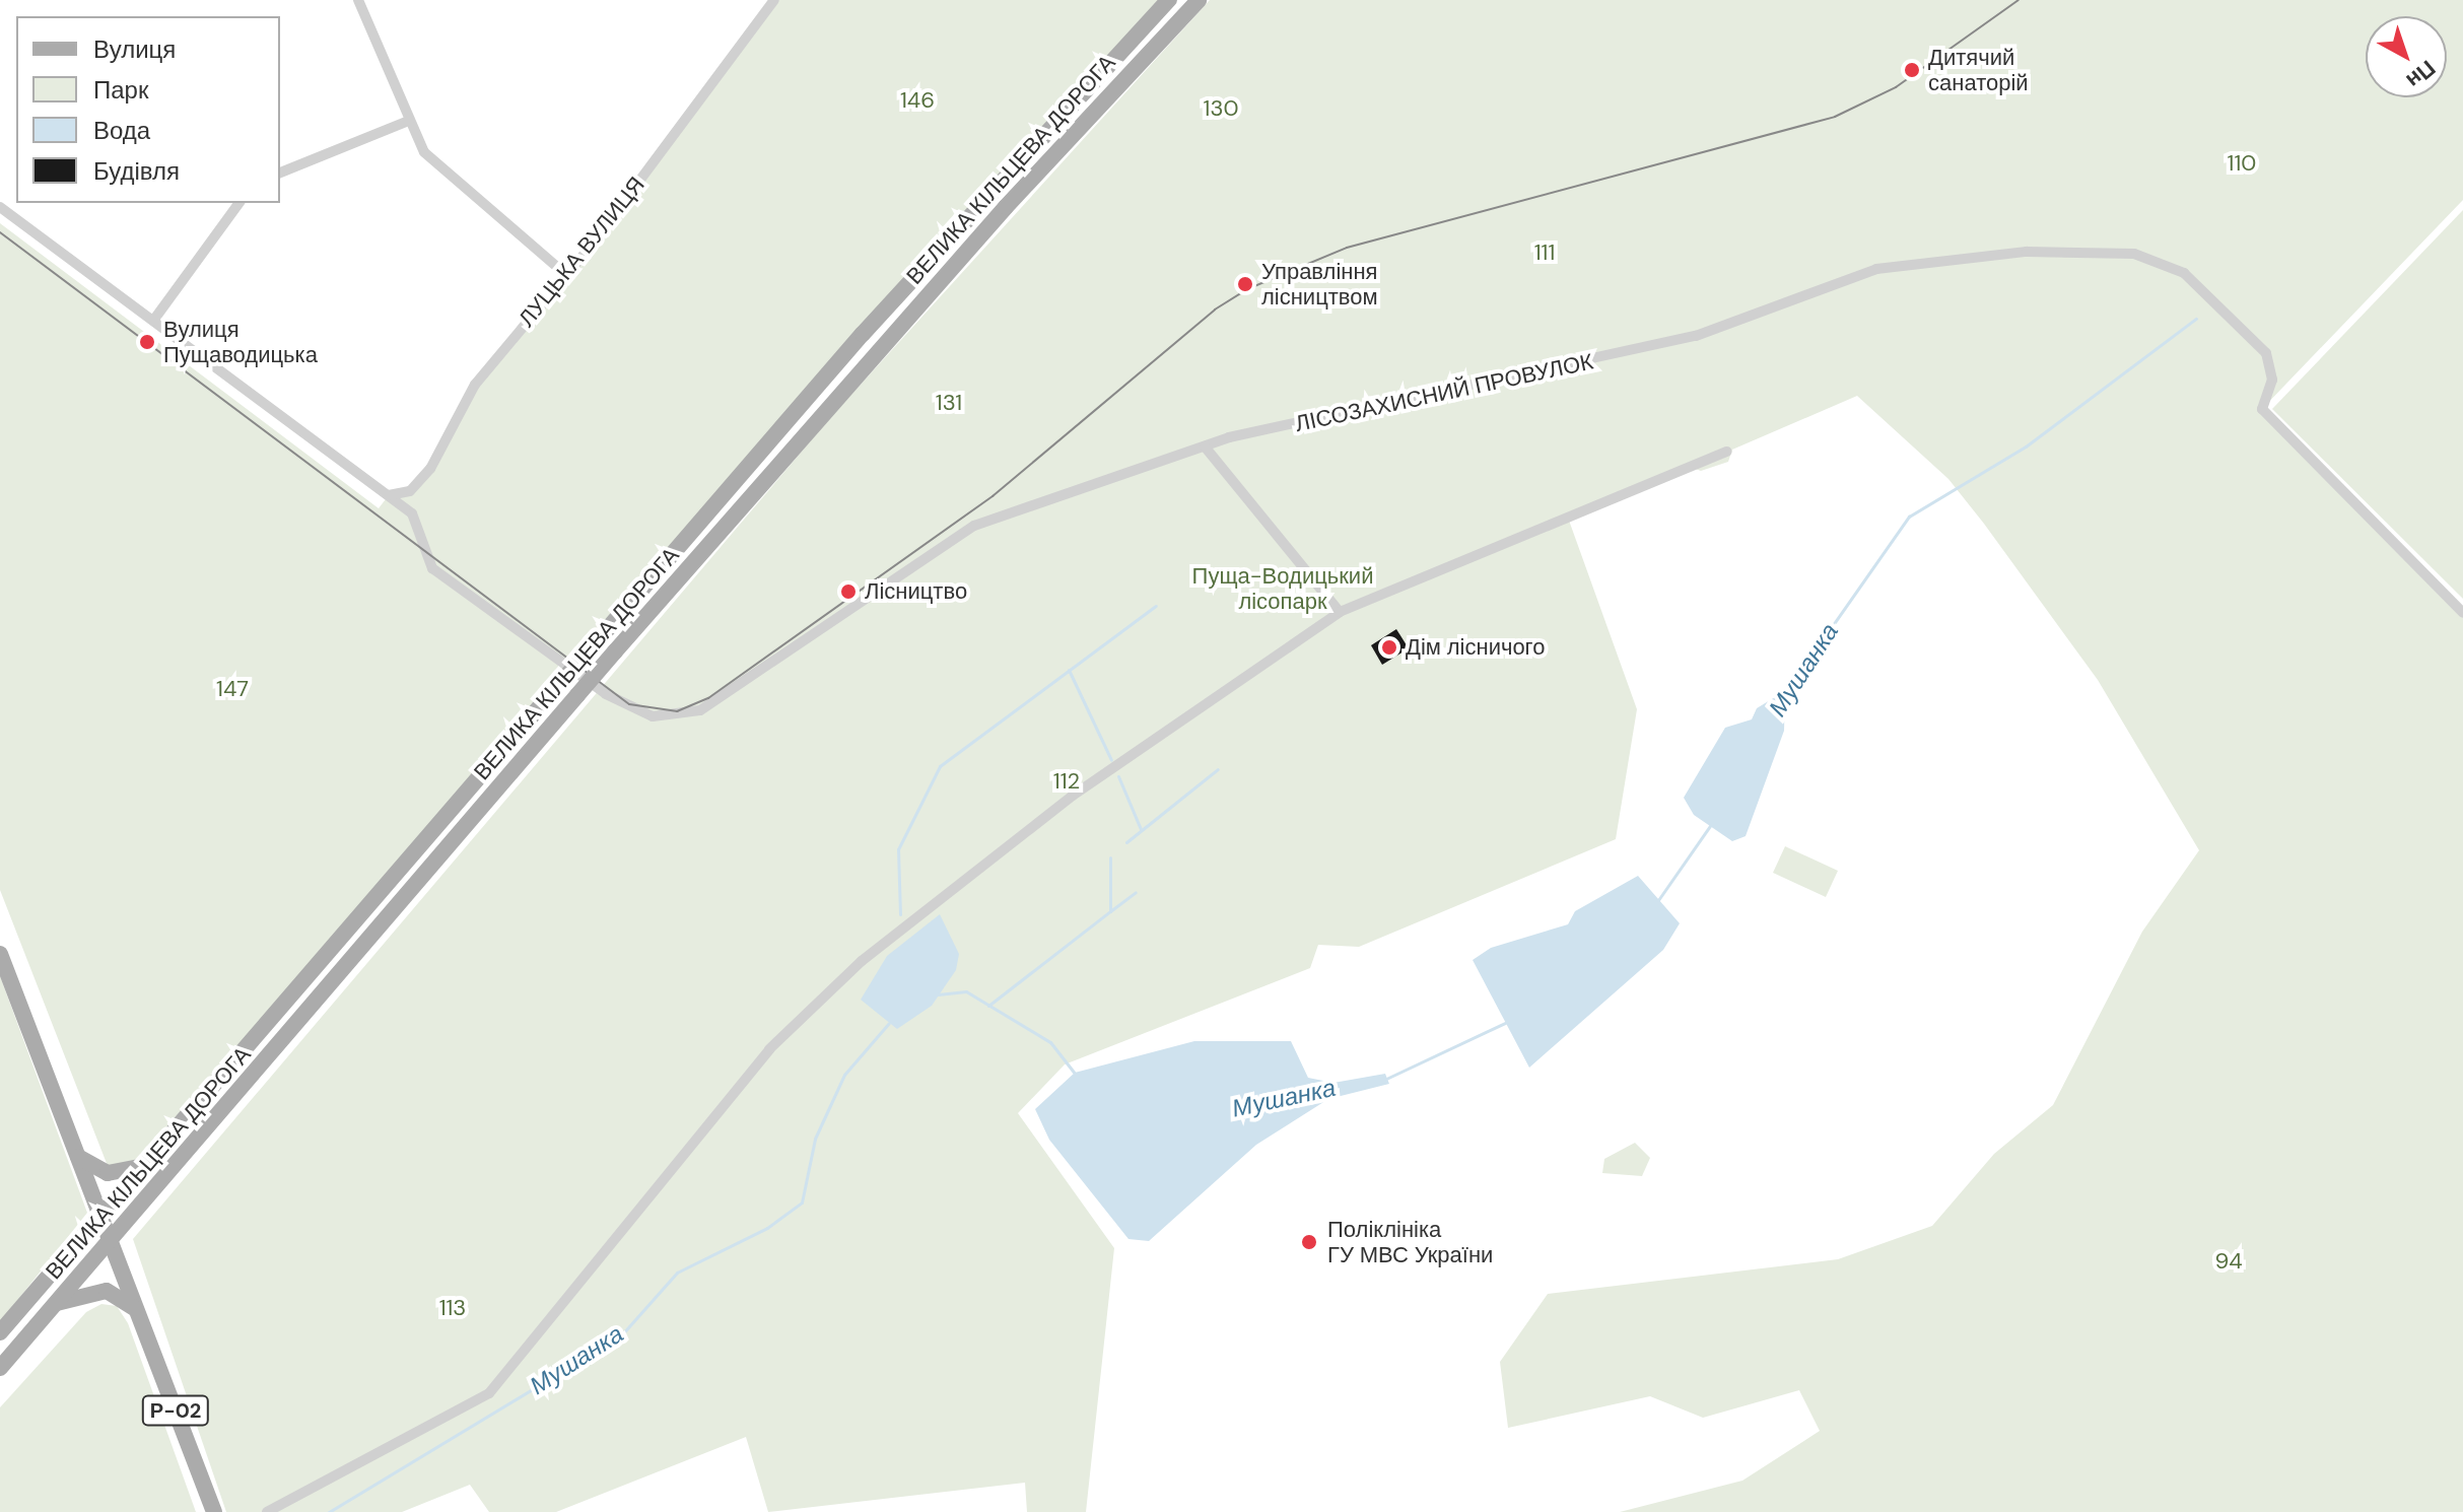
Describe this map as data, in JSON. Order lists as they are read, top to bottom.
{
  "streets": {
    "main road": ["ВЕЛИКА КІЛЬЦЕВА ДОРОГА", "Р-02"],
    "street": ["ЛУЦЬКА ВУЛИЦЯ", "ЛІСОЗАХИСНИЙ ПРОВУЛОК"]
  },
  "crossings": [
    ["ВЕЛИКА КІЛЬЦЕВА ДОРОГА", "Р-02"],
    ["ЛУЦЬКА ВУЛИЦЯ", "ЛІСОЗАХИСНИЙ ПРОВУЛОК"]
  ],
  "water": ["Мушанка"],
  "parks": [
    "146",
    "130",
    "110",
    "111",
    "131",
    "Пуща-Водицький лісопарк",
    "147",
    "112",
    "94",
    "113"
  ],
  "places": [
    "Дитячий санаторій",
    "Управління лісництвом",
    "Вулиця Пущаводицька",
    "Лісництво",
    "Дім лісничого",
    "Поліклініка ГУ МВС України"
  ],
  "legend": [
    "Вулиця",
    "Парк",
    "Вода",
    "Будівля"
  ],
  "north": "bottom right"
}
